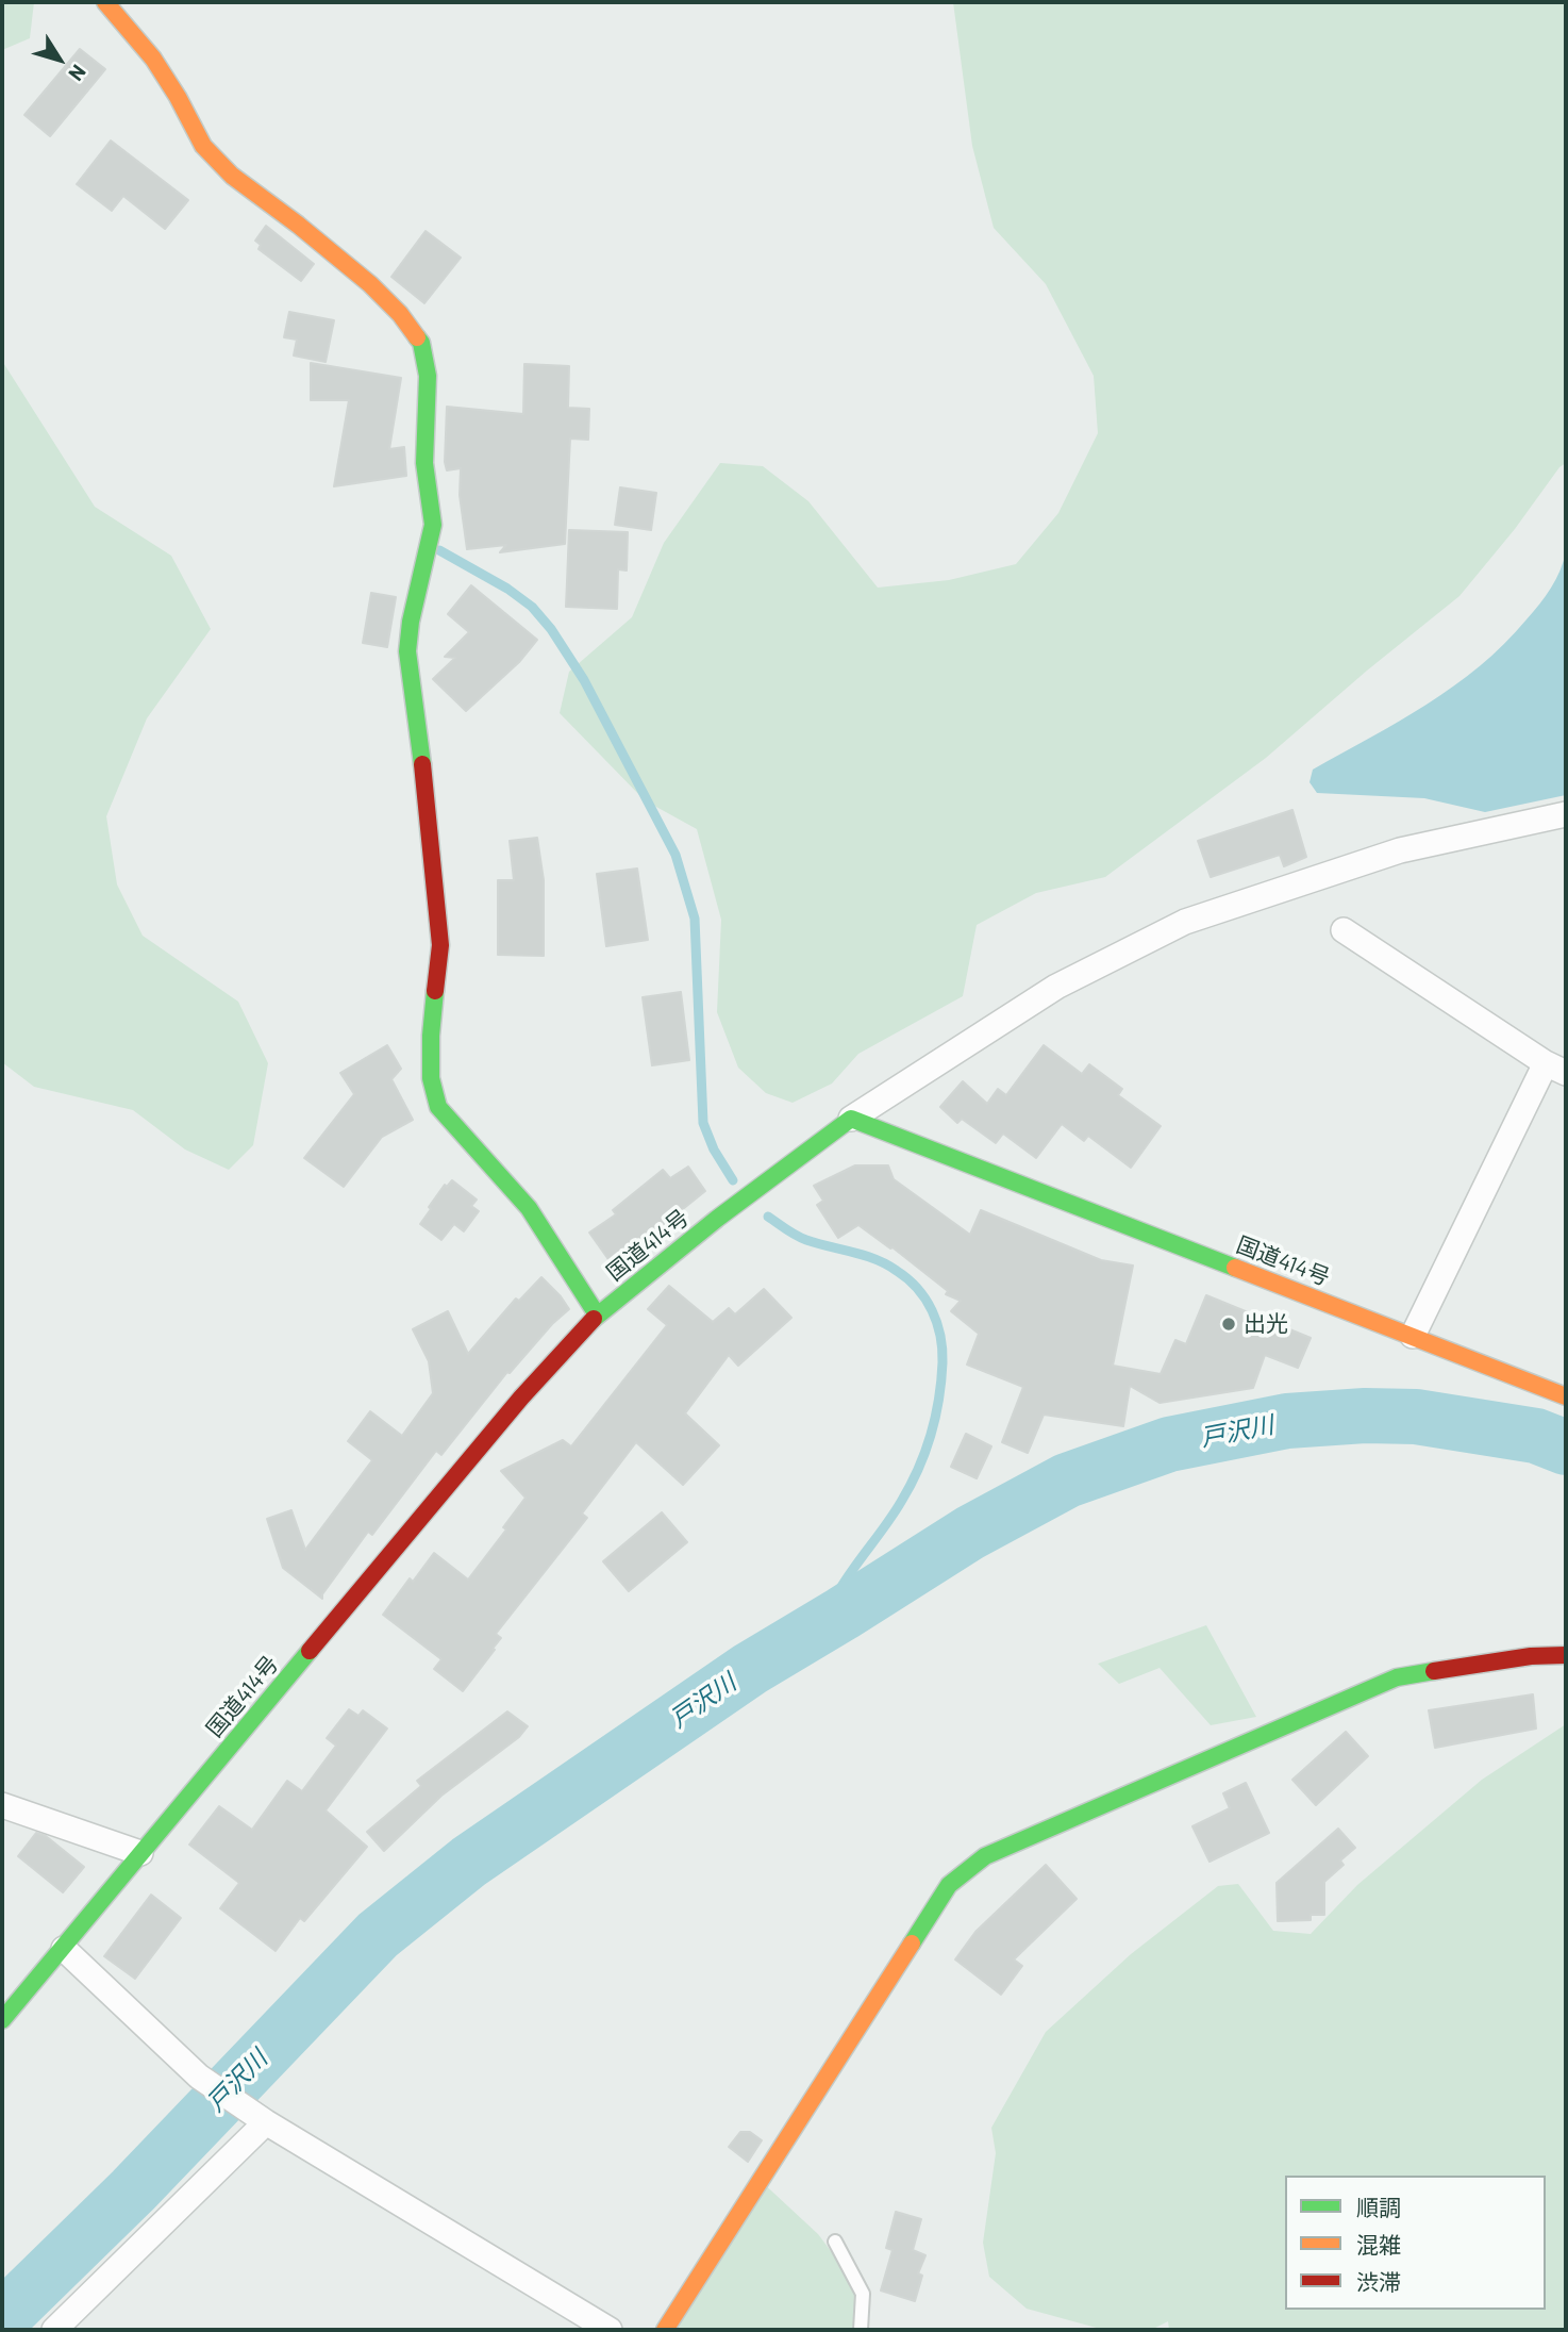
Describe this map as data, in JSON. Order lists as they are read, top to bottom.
{
  "streets": {
    "main road": ["国道414号"]
  },
  "water": ["戸沢川"],
  "places": ["出光"],
  "legend": ["順調", "混雑", "渋滞"],
  "north": "bottom right"
}
